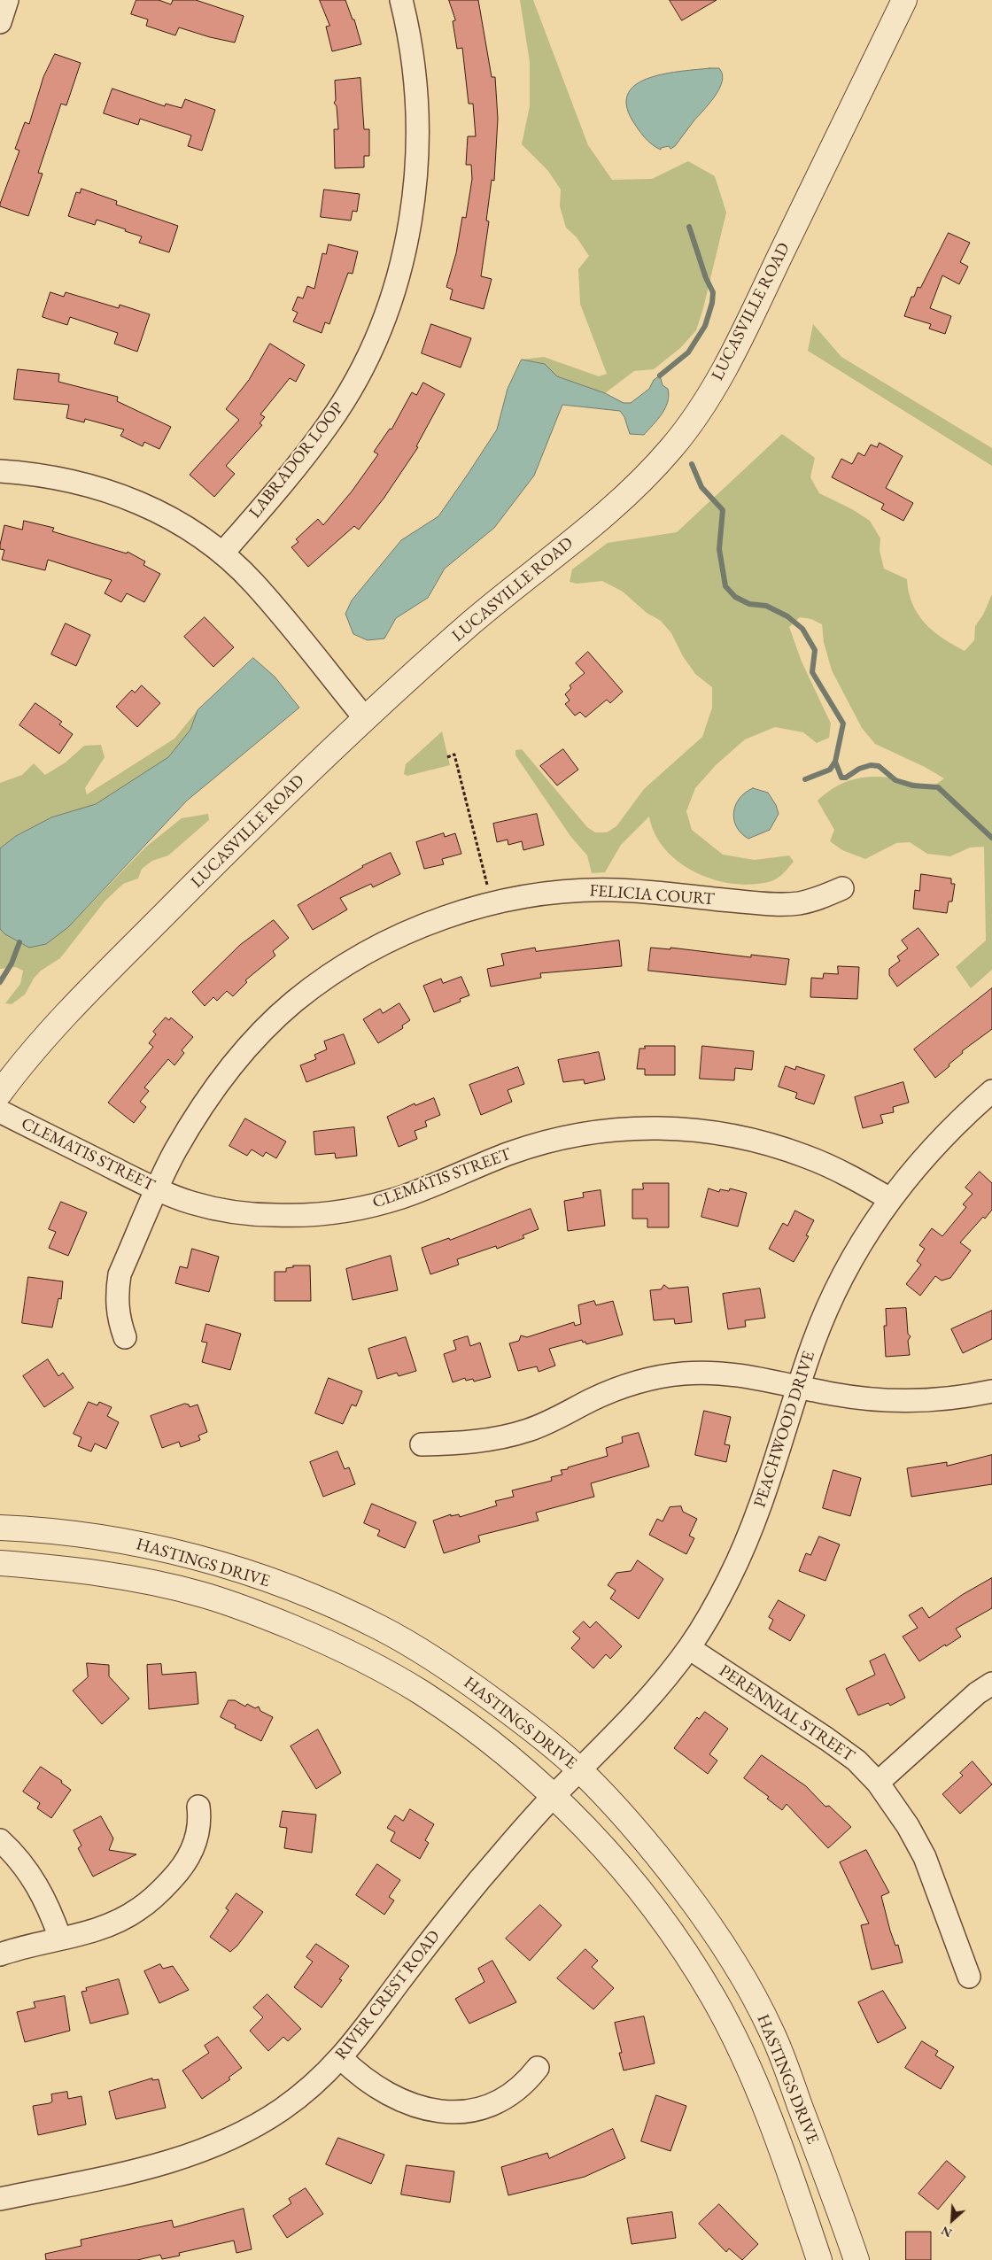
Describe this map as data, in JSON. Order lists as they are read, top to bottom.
{
  "streets": {
    "street": [
      "LUCASVILLE ROAD",
      "LABRADOR LOOP",
      "FELICIA COURT",
      "CLEMATIS STREET",
      "PEACHWOOD DRIVE",
      "HASTINGS DRIVE",
      "PERENNIAL STREET",
      "RIVER CREST ROAD"
    ]
  },
  "crossings": [
    ["FELICIA COURT", "CLEMATIS STREET"],
    ["CLEMATIS STREET", "PEACHWOOD DRIVE"],
    ["PEACHWOOD DRIVE", "HASTINGS DRIVE"],
    ["PEACHWOOD DRIVE", "PERENNIAL STREET"],
    ["PEACHWOOD DRIVE", "RIVER CREST ROAD"],
    ["HASTINGS DRIVE", "RIVER CREST ROAD"]
  ],
  "north": "bottom left"
}
